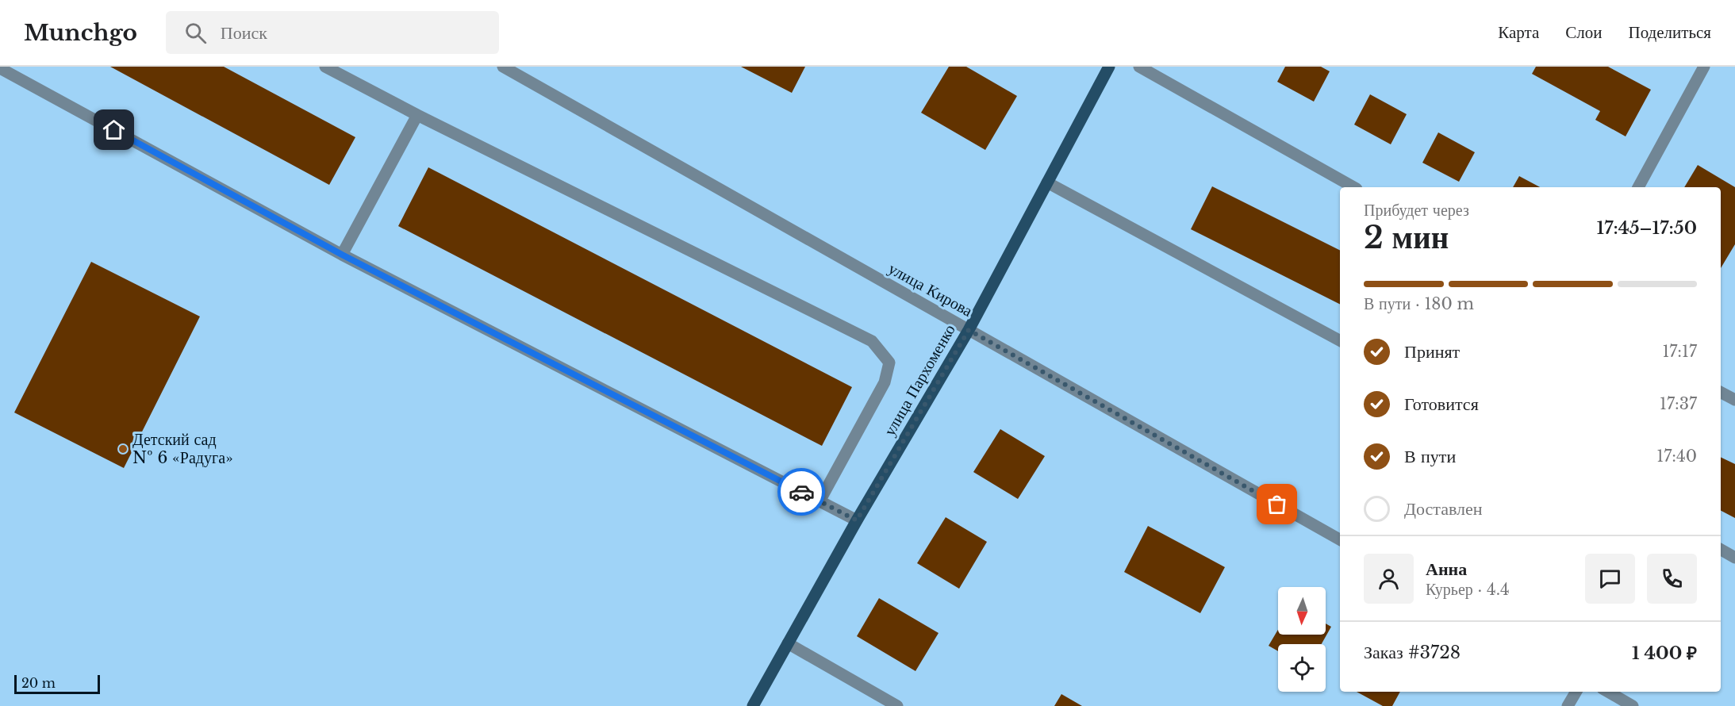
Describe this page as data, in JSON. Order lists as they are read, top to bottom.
{
  "streets": {
    "main road": ["улица Пархоменко"],
    "street": ["улица Кирова"]
  },
  "crossings": [
    ["улица Кирова", "улица Пархоменко"]
  ],
  "places": ["Детский сад № 6 «Радуга»"],
  "scale_bar": "20 m",
  "north": "bottom",
  "page": {
    "header": "Munchgo",
    "search": "Поиск",
    "nav": ["Карта", "Слои", "Поделиться"],
    "heading": ["2 мин", "Прибудет через", "17:45–17:50"],
    "panel": [
      "Анна",
      "Курьер · 4.4",
      "Заказ #3728",
      "1 400 ₽"
    ],
    "bar": "В пути · 180 m",
    "list": [
      ["Принят", "17:17"],
      ["Готовится", "17:37"],
      ["В пути", "17:40"],
      "Доставлен"
    ],
    "scale": "20 m"
  }
}
